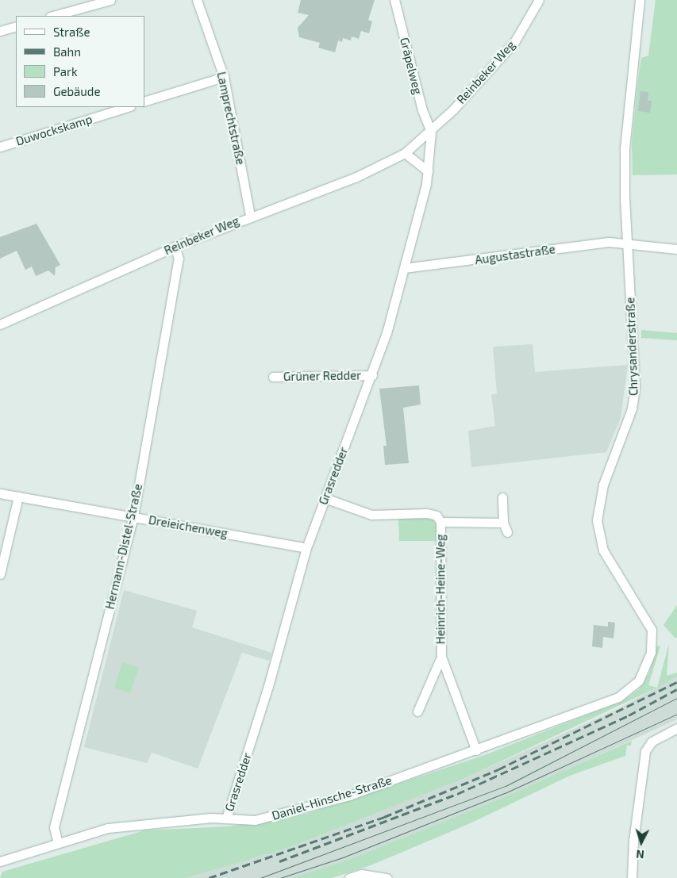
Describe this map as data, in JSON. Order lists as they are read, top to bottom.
{
  "streets": {
    "street": [
      "Gräpelweg",
      "Reinbeker Weg",
      "Lamprechtstraße",
      "Duwockskamp",
      "Augustastraße",
      "Chrysanderstraße",
      "Grüner Redder",
      "Grasredder",
      "Dreieichenweg",
      "Hermann-Distel-Straße",
      "Heinrich-Heine-Weg",
      "Daniel-Hinsche-Straße"
    ]
  },
  "crossings": [
    ["Gräpelweg", "Reinbeker Weg"],
    ["Gräpelweg", "Grasredder"],
    ["Reinbeker Weg", "Lamprechtstraße"],
    ["Reinbeker Weg", "Grasredder"],
    ["Reinbeker Weg", "Hermann-Distel-Straße"],
    ["Augustastraße", "Chrysanderstraße"],
    ["Augustastraße", "Grasredder"],
    ["Chrysanderstraße", "Daniel-Hinsche-Straße"],
    ["Grüner Redder", "Grasredder"],
    ["Grasredder", "Dreieichenweg"],
    ["Grasredder", "Heinrich-Heine-Weg"],
    ["Grasredder", "Daniel-Hinsche-Straße"],
    ["Dreieichenweg", "Hermann-Distel-Straße"],
    ["Hermann-Distel-Straße", "Daniel-Hinsche-Straße"],
    ["Heinrich-Heine-Weg", "Daniel-Hinsche-Straße"]
  ],
  "legend": [
    "Straße",
    "Bahn",
    "Park",
    "Gebäude"
  ],
  "north": "bottom"
}
